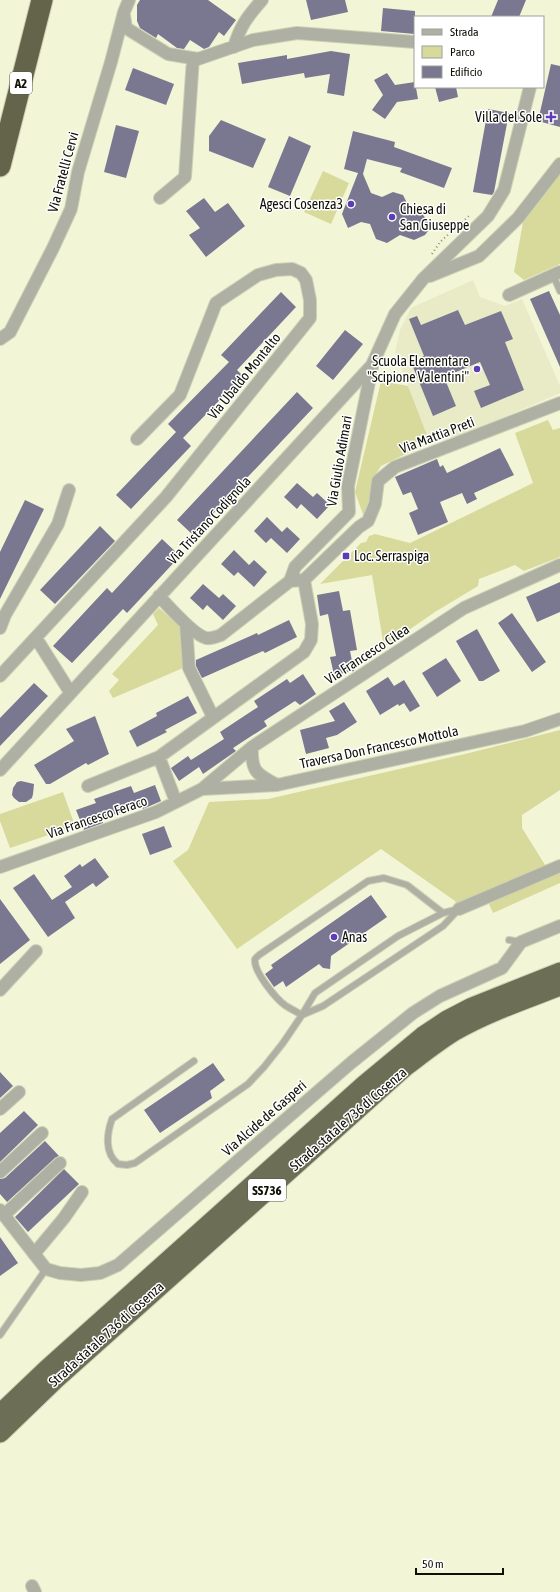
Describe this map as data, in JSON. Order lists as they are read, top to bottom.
{
  "streets": {
    "highway": ["A2", "Strada statale 736 di Cosenza", "SS736"],
    "street": [
      "Via Fratelli Cervi",
      "Via Ubaldo Montalto",
      "Via Mattia Preti",
      "Via Giulio Adimari",
      "Via Tristano Codignola",
      "Via Francesco Cilea",
      "Traversa Don Francesco Mottola",
      "Via Francesco Feraco",
      "Via Alcide de Gasperi"
    ]
  },
  "crossings": [
    ["Via Giulio Adimari", "Via Tristano Codignola"],
    ["Via Francesco Cilea", "Traversa Don Francesco Mottola"],
    ["Via Francesco Cilea", "Via Francesco Feraco"],
    ["Traversa Don Francesco Mottola", "Via Francesco Feraco"]
  ],
  "places": {
    "health": ["Villa del Sole"],
    "other": [
      "Agesci Cosenza3",
      "Chiesa di San Giuseppe",
      "Scuola Elementare \"Scipione Valentini\"",
      "Anas"
    ],
    "transit": ["Loc. Serraspiga"]
  },
  "legend": ["Strada", "Parco", "Edificio"],
  "scale_bar": "50 m"
}
